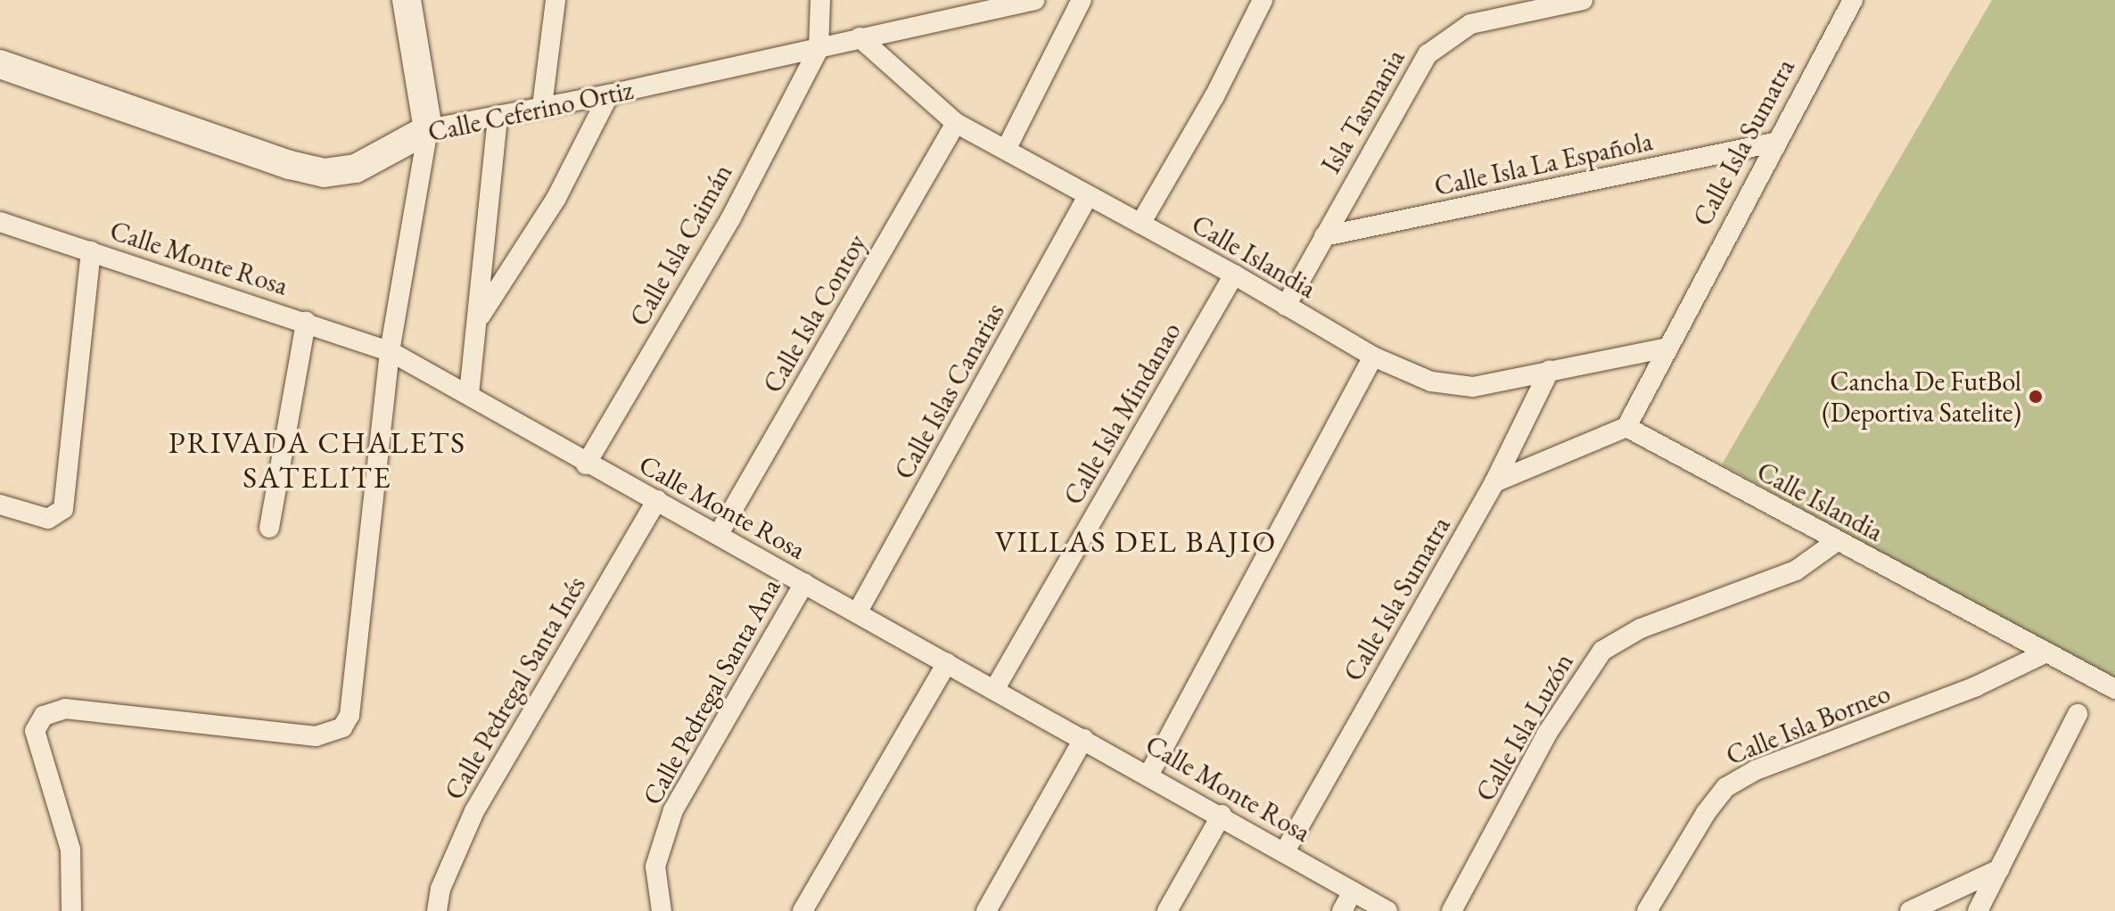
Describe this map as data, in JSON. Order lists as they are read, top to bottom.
{
  "streets": {
    "street": [
      "Calle Ceferino Ortiz",
      "Isla Tasmania",
      "Calle Isla Sumatra",
      "Calle Isla La Española",
      "Calle Isla Caimán",
      "Calle Islandia",
      "Calle Monte Rosa",
      "Calle Isla Contoy",
      "Calle Islas Canarias",
      "Calle Isla Mindanao",
      "Calle Pedregal Santa Inés",
      "Calle Pedregal Santa Ana",
      "Calle Isla Borneo",
      "Calle Isla Luzón"
    ]
  },
  "crossings": [
    ["Calle Ceferino Ortiz", "Calle Isla Caimán"],
    ["Calle Ceferino Ortiz", "Calle Islandia"],
    ["Isla Tasmania", "Calle Isla La Española"],
    ["Isla Tasmania", "Calle Islandia"],
    ["Calle Isla Sumatra", "Calle Isla La Española"],
    ["Calle Isla Sumatra", "Calle Islandia"],
    ["Calle Isla Sumatra", "Calle Monte Rosa"],
    ["Calle Isla Caimán", "Calle Monte Rosa"],
    ["Calle Islandia", "Calle Isla Contoy"],
    ["Calle Islandia", "Calle Islas Canarias"],
    ["Calle Islandia", "Calle Isla Mindanao"],
    ["Calle Islandia", "Calle Isla Borneo"],
    ["Calle Islandia", "Calle Isla Luzón"],
    ["Calle Monte Rosa", "Calle Isla Contoy"],
    ["Calle Monte Rosa", "Calle Islas Canarias"],
    ["Calle Monte Rosa", "Calle Isla Mindanao"],
    ["Calle Monte Rosa", "Calle Pedregal Santa Inés"],
    ["Calle Monte Rosa", "Calle Pedregal Santa Ana"]
  ],
  "districts": ["PRIVADA CHALETS SATELITE", "VILLAS DEL BAJIO"],
  "places": ["Cancha De FutBol (Deportiva Satelite)"]
}
